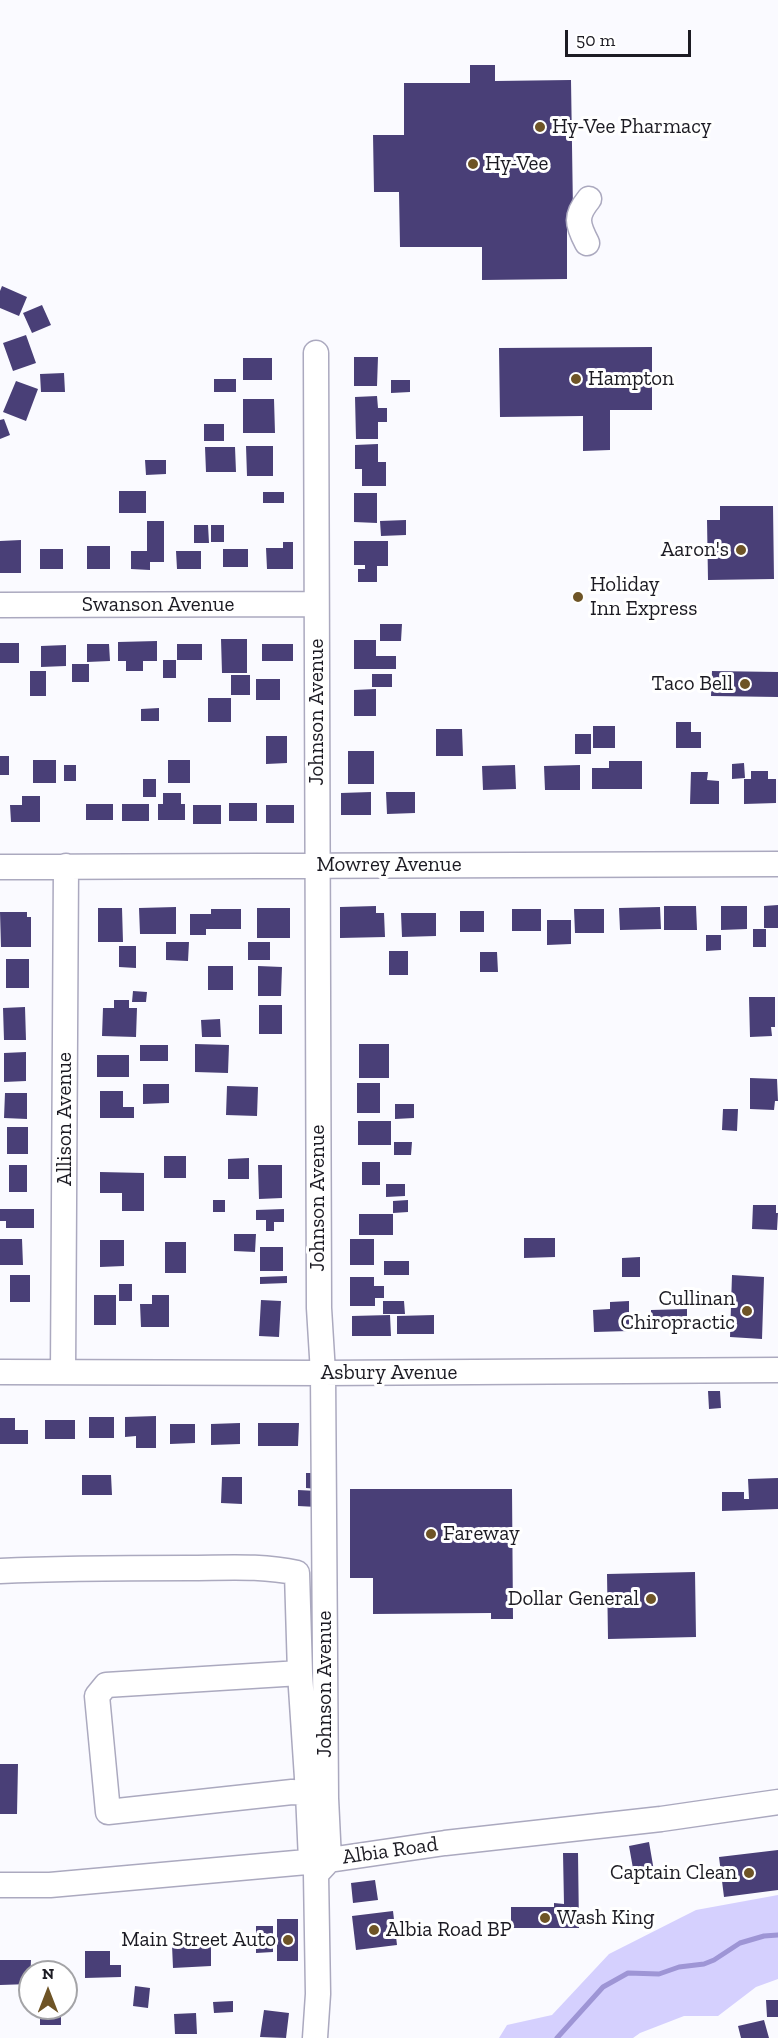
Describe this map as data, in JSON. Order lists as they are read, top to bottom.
{
  "streets": {
    "street": [
      "Swanson Avenue",
      "Johnson Avenue",
      "Mowrey Avenue",
      "Allison Avenue",
      "Asbury Avenue",
      "Albia Road"
    ]
  },
  "crossings": [
    ["Swanson Avenue", "Johnson Avenue"],
    ["Johnson Avenue", "Mowrey Avenue"],
    ["Johnson Avenue", "Asbury Avenue"],
    ["Johnson Avenue", "Albia Road"],
    ["Mowrey Avenue", "Allison Avenue"],
    ["Allison Avenue", "Asbury Avenue"]
  ],
  "places": [
    "Hy-Vee Pharmacy",
    "Hy-Vee",
    "Hampton",
    "Aaron's",
    "Holiday Inn Express",
    "Taco Bell",
    "Cullinan Chiropractic",
    "Fareway",
    "Dollar General",
    "Captain Clean",
    "Wash King",
    "Albia Road BP",
    "Main Street Auto"
  ],
  "scale_bar": "50 m",
  "north": "top"
}
